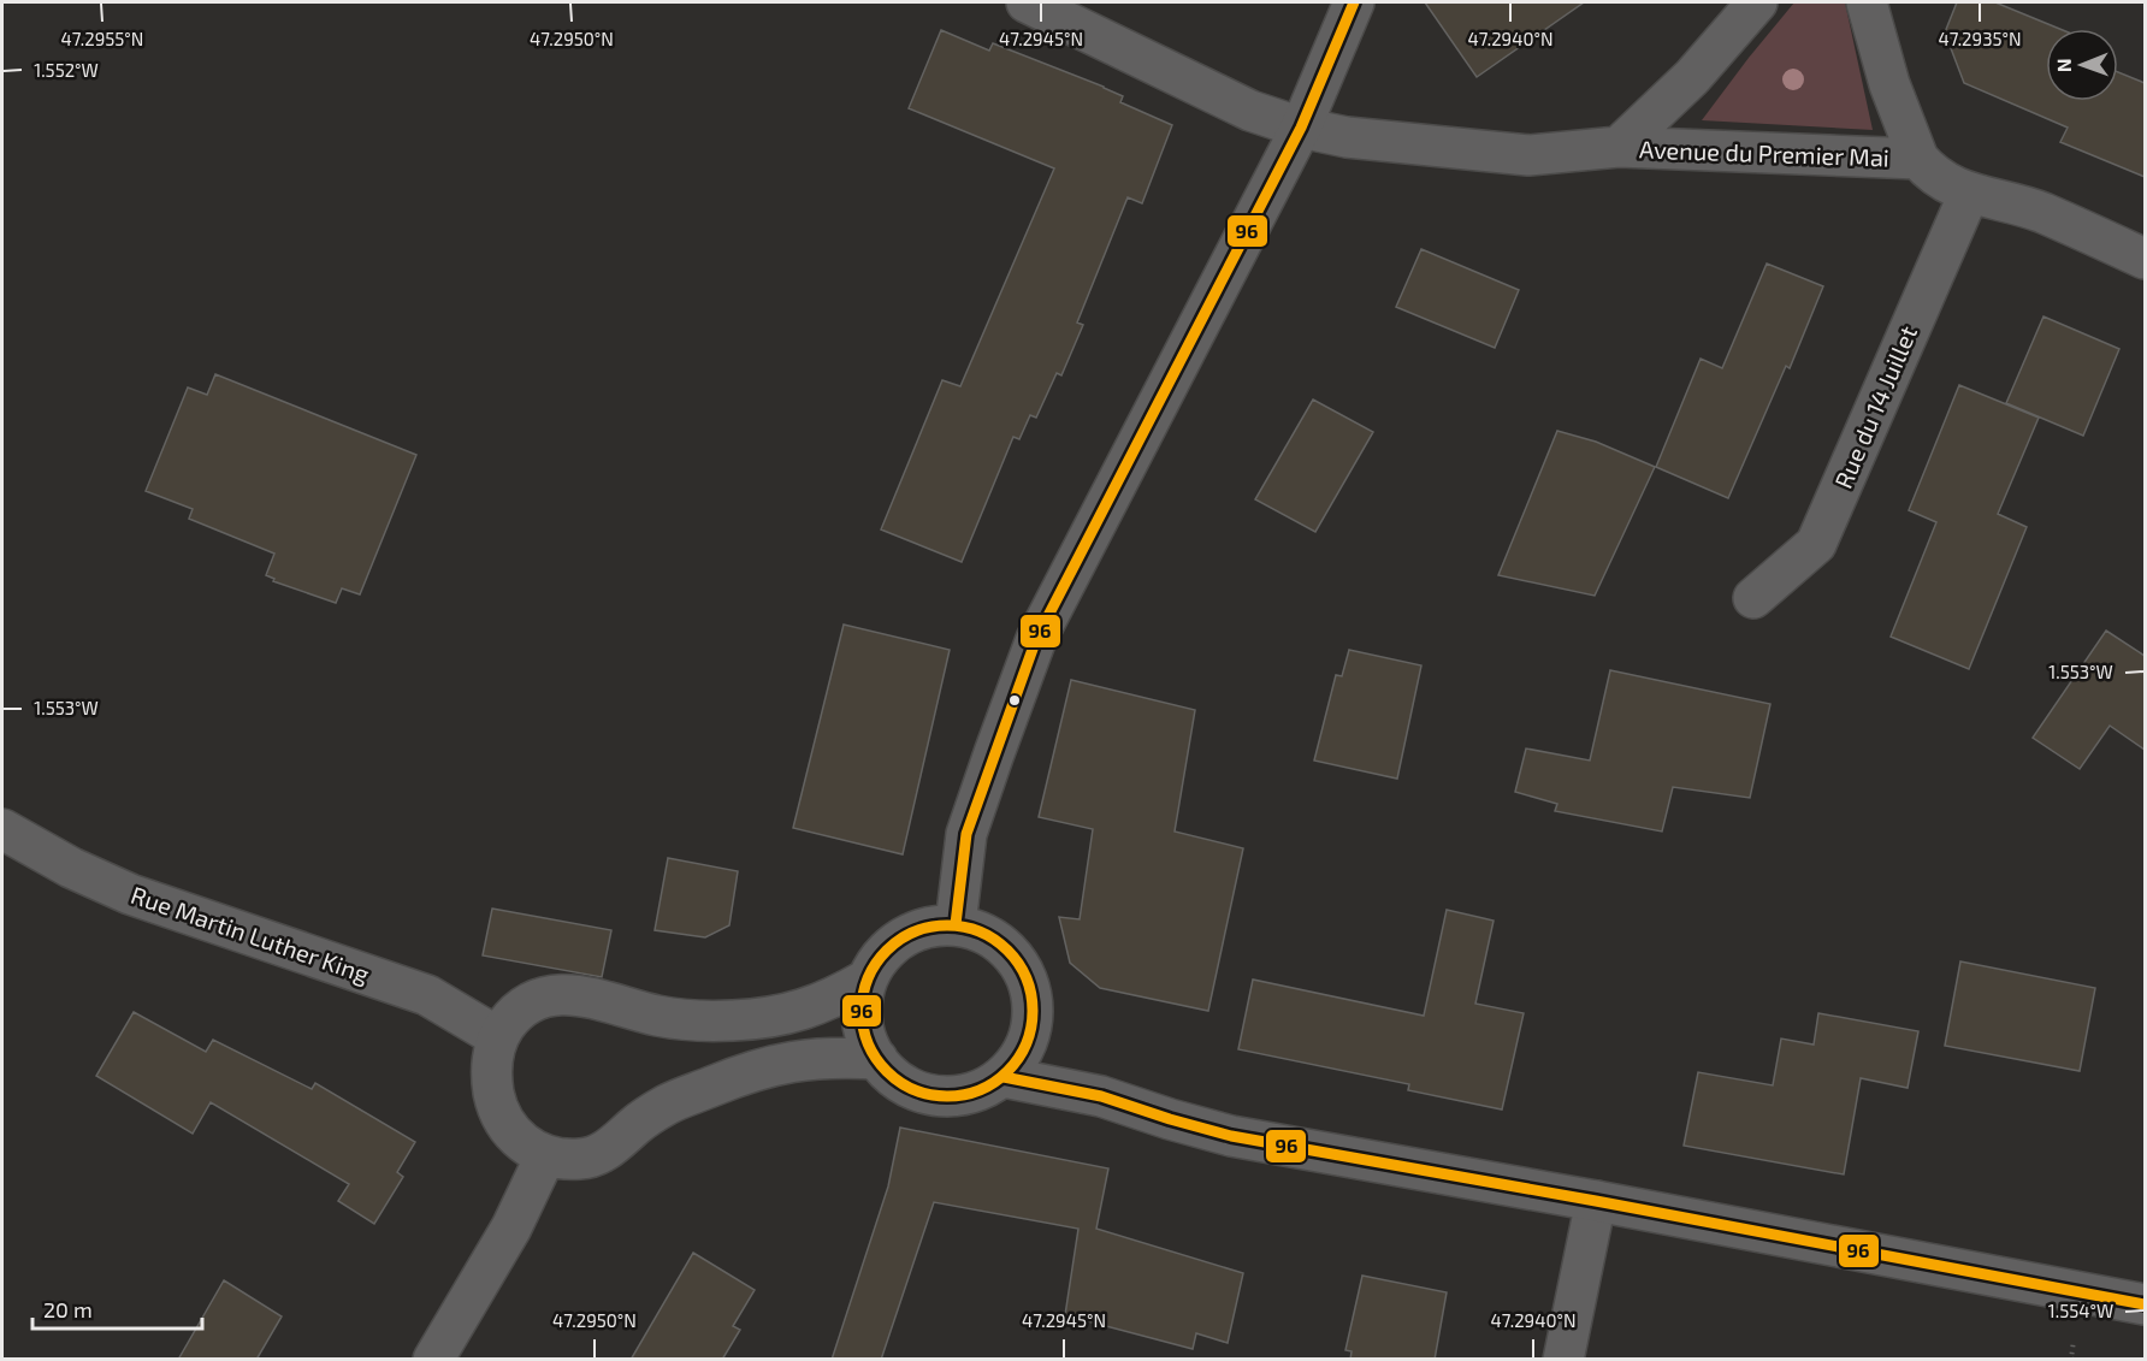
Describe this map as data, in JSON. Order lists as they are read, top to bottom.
{
  "streets": {
    "street": ["Avenue du Premier Mai", "Rue du 14 Juillet", "Rue Martin Luther King"]
  },
  "lines": ["transit line 96"],
  "scale_bar": "20 m",
  "north": "left",
  "coordinates": [
    "47.2955°N",
    "47.2950°N",
    "47.2945°N",
    "47.2940°N",
    "47.2935°N",
    "1.552°W",
    "1.553°W",
    "1.554°W"
  ]
}
